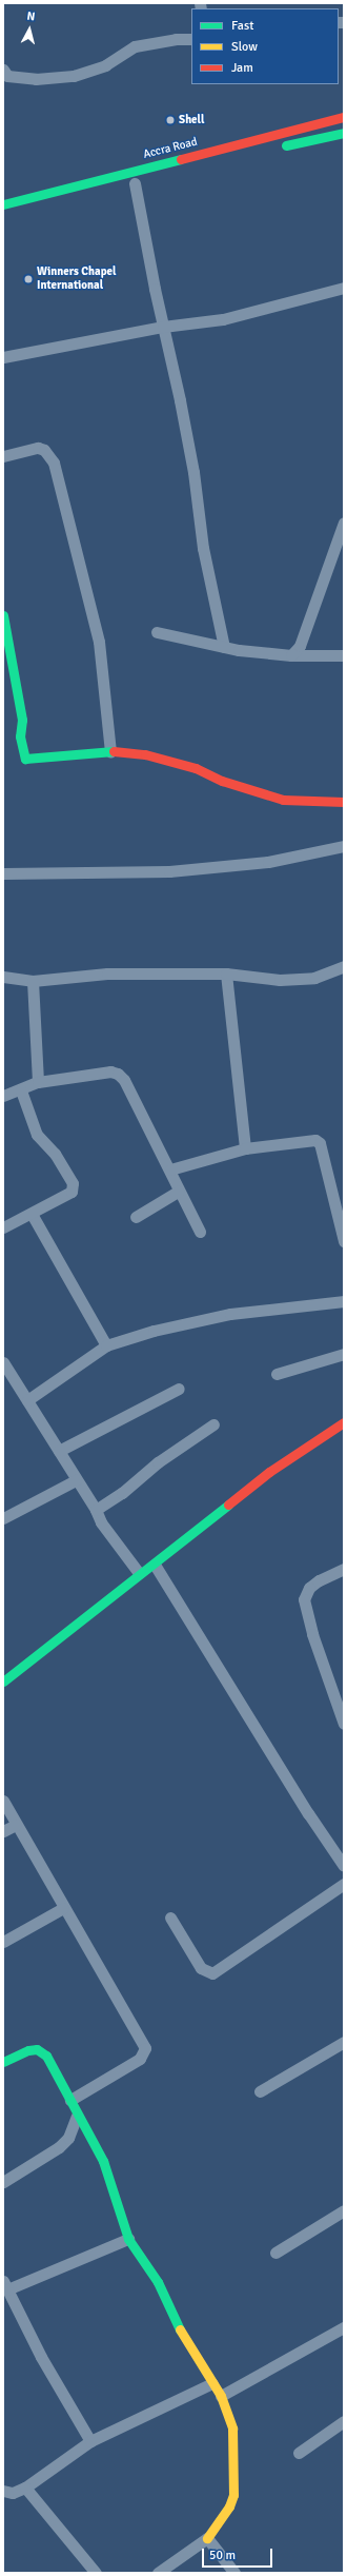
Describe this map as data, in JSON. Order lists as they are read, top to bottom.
{
  "streets": {
    "main road": ["Accra Road"]
  },
  "places": ["Shell", "Winners Chapel International"],
  "legend": ["Fast", "Slow", "Jam"],
  "scale_bar": "50 m",
  "north": "top"
}
